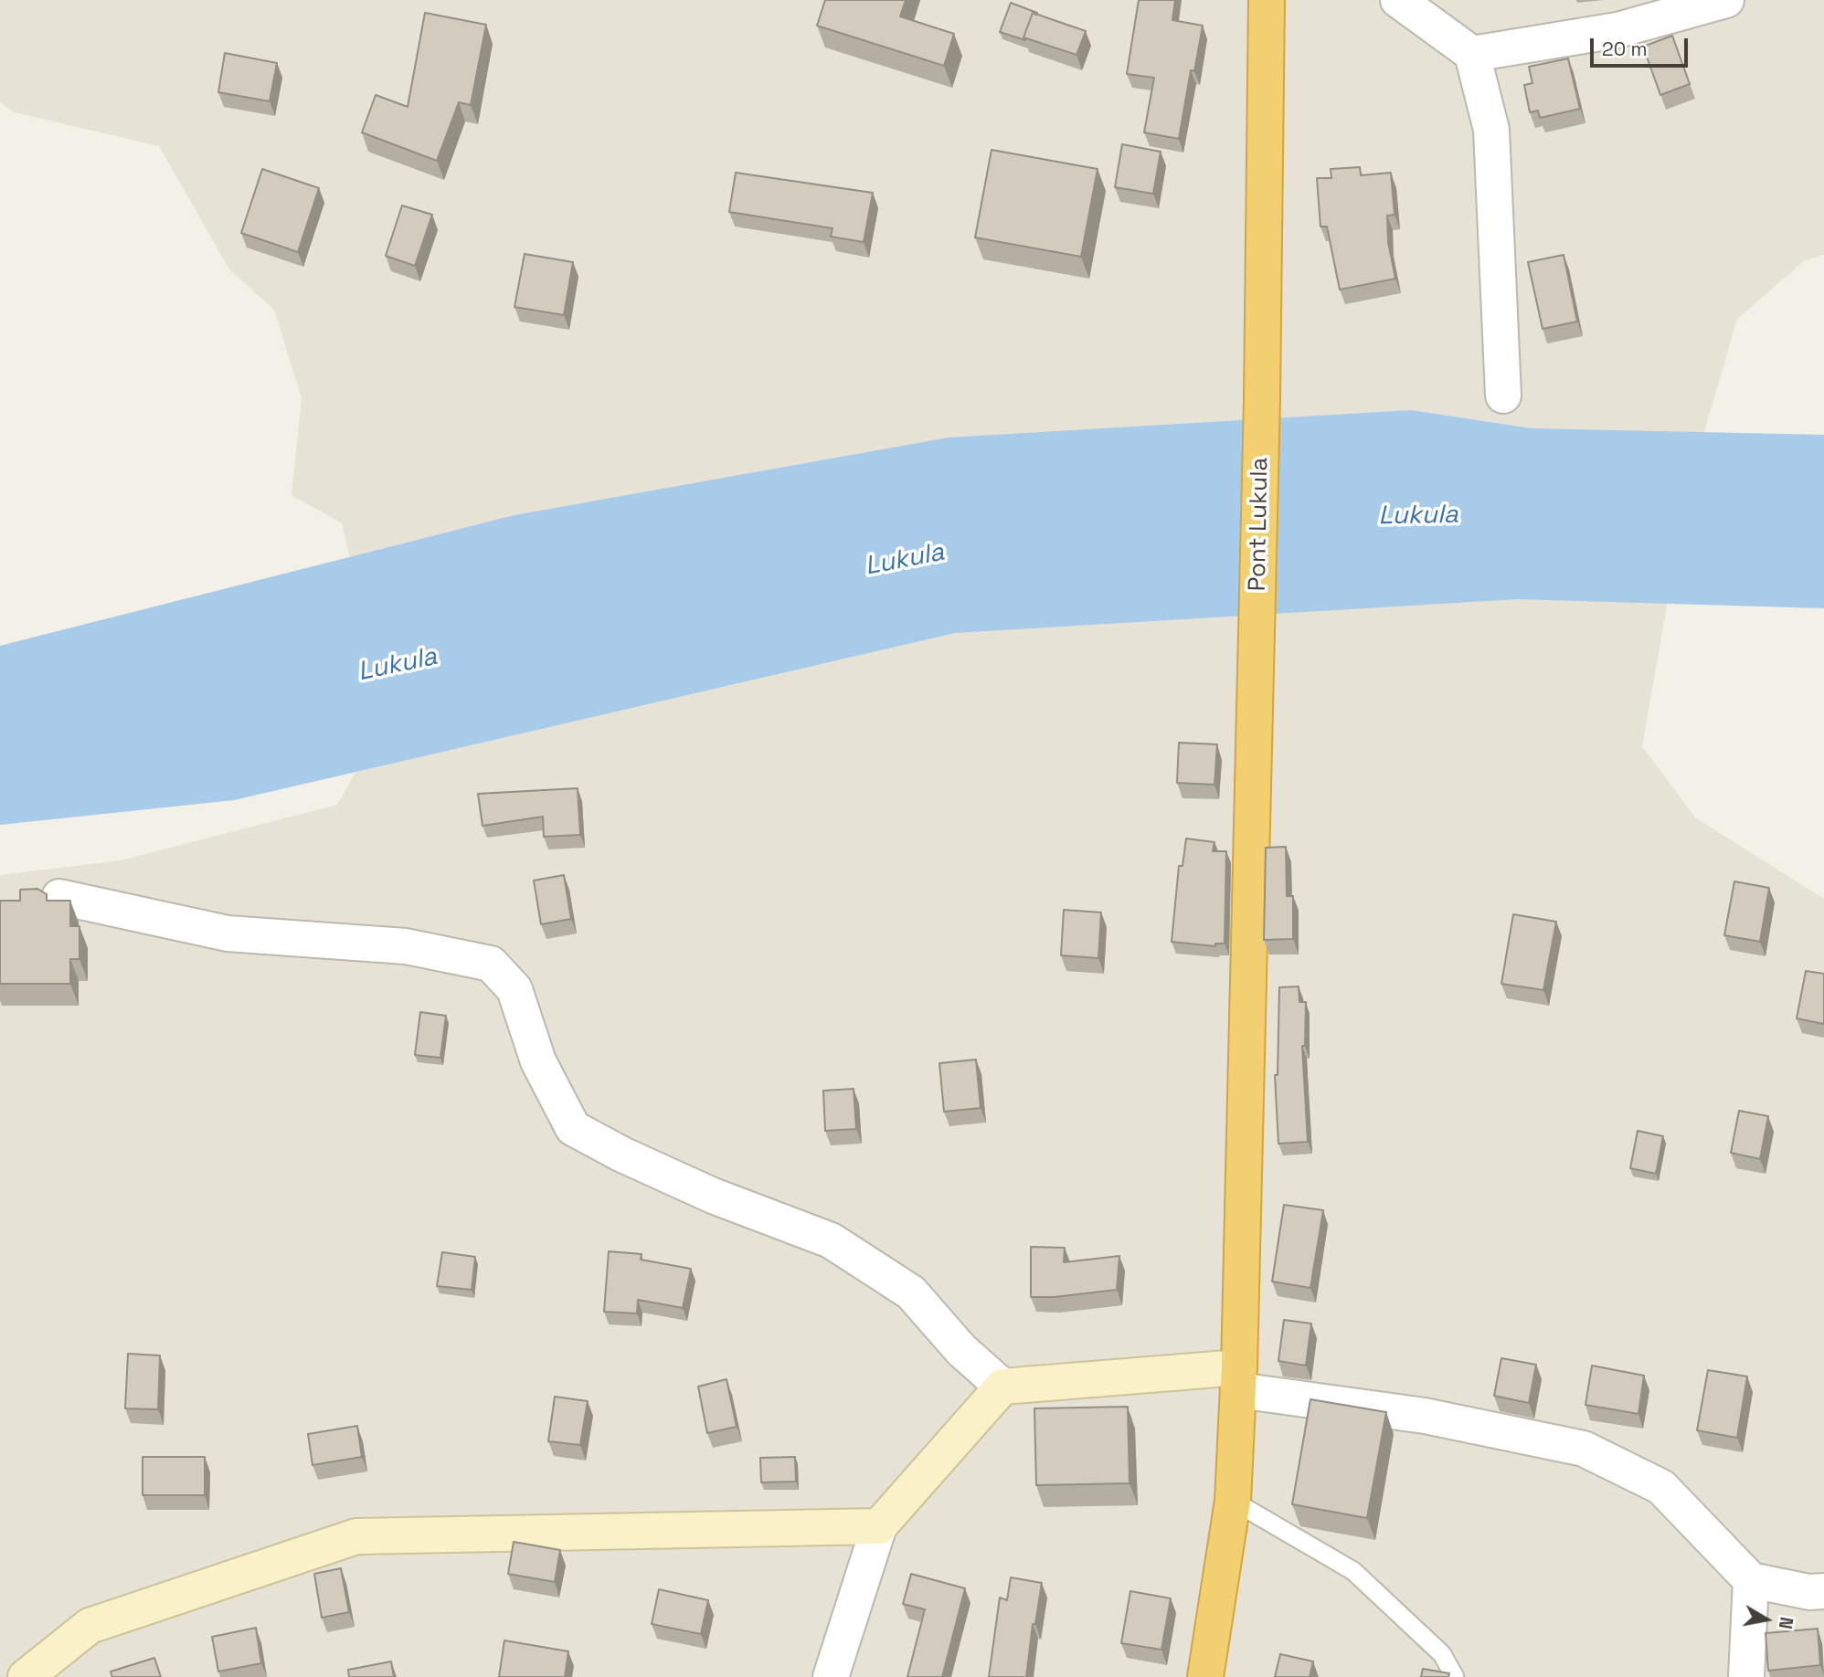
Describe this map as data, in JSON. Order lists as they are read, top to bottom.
{
  "streets": {
    "highway": ["Pont Lukula"]
  },
  "water": ["Lukula"],
  "scale_bar": "20 m",
  "north": "right"
}
